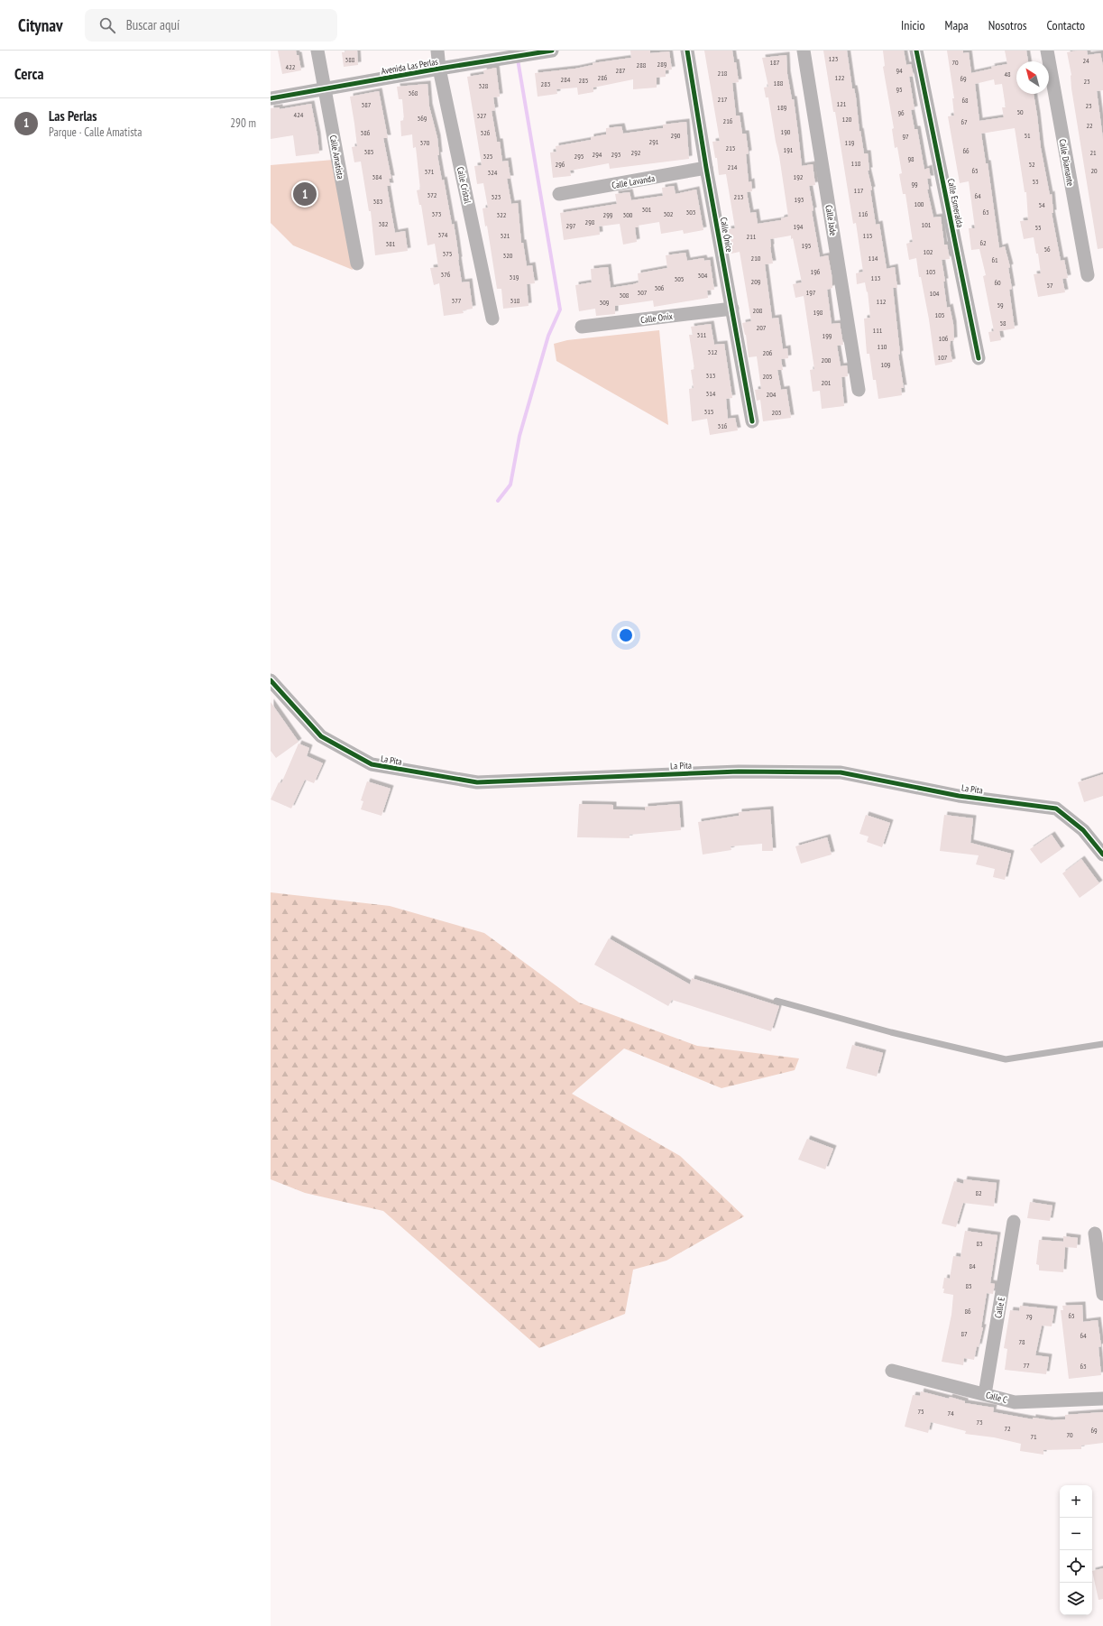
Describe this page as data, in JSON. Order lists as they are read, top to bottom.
{
  "streets": {
    "street": [
      "Avenida Las Perlas",
      "Calle Amatista",
      "Calle Diamante",
      "Calle Lavanda",
      "Calle Cristal",
      "Calle Esmeralda",
      "Calle Jade",
      "Calle Ónice",
      "Calle Onix",
      "La Pita",
      "Calle E",
      "Calle C"
    ]
  },
  "crossings": [
    ["Avenida Las Perlas", "Calle Amatista"],
    ["Avenida Las Perlas", "Calle Cristal"],
    ["Calle Lavanda", "Calle Ónice"],
    ["Calle Ónice", "Calle Onix"],
    ["Calle E", "Calle C"]
  ],
  "house_numbers": [
    "123",
    "388",
    "24",
    "187",
    "70",
    "289",
    "288",
    "422",
    "287",
    "94",
    "218",
    "48",
    "286",
    "122",
    "69",
    "284",
    "285",
    "23",
    "188",
    "283",
    "328",
    "95",
    "368",
    "217",
    "68",
    "121",
    "387",
    "23",
    "189",
    "50",
    "96",
    "424",
    "327",
    "369",
    "120",
    "216",
    "67",
    "22",
    "190",
    "386",
    "326",
    "290",
    "51",
    "97",
    "291",
    "370",
    "119",
    "215",
    "191",
    "66",
    "385",
    "292",
    "21",
    "294",
    "293",
    "325",
    "295",
    "98",
    "118",
    "296",
    "52",
    "214",
    "65",
    "20",
    "371",
    "324",
    "384",
    "192",
    "53",
    "99",
    "117",
    "372",
    "64",
    "323",
    "213",
    "193",
    "383",
    "100",
    "54",
    "301",
    "303",
    "63",
    "373",
    "302",
    "116",
    "322",
    "299",
    "300",
    "298",
    "382",
    "101",
    "297",
    "194",
    "55",
    "374",
    "321",
    "115",
    "211",
    "62",
    "381",
    "195",
    "56",
    "102",
    "375",
    "320",
    "210",
    "114",
    "61",
    "196",
    "103",
    "376",
    "304",
    "319",
    "113",
    "305",
    "209",
    "60",
    "57",
    "306",
    "307",
    "197",
    "104",
    "308",
    "377",
    "318",
    "112",
    "309",
    "59",
    "208",
    "198",
    "105",
    "58",
    "207",
    "111",
    "311",
    "199",
    "106",
    "110",
    "312",
    "206",
    "107",
    "200",
    "109",
    "313",
    "205",
    "201",
    "314",
    "204",
    "315",
    "203",
    "316",
    "82",
    "83",
    "84",
    "85",
    "86",
    "65",
    "79",
    "87",
    "64",
    "78",
    "77",
    "63",
    "75",
    "74",
    "73",
    "72",
    "69",
    "70",
    "71"
  ],
  "north": "top left",
  "page": {
    "header": "Citynav",
    "search": "Buscar aquí",
    "nav": [
      "Inicio",
      "Mapa",
      "Nosotros",
      "Contacto"
    ],
    "heading": "Cerca",
    "list": [
      {
        "mark": "1",
        "name": "Las Perlas",
        "note": "Parque · Calle Amatista",
        "value": "290 m"
      }
    ],
    "pins": "1",
    "map_buttons": ["+", "−"]
  }
}
